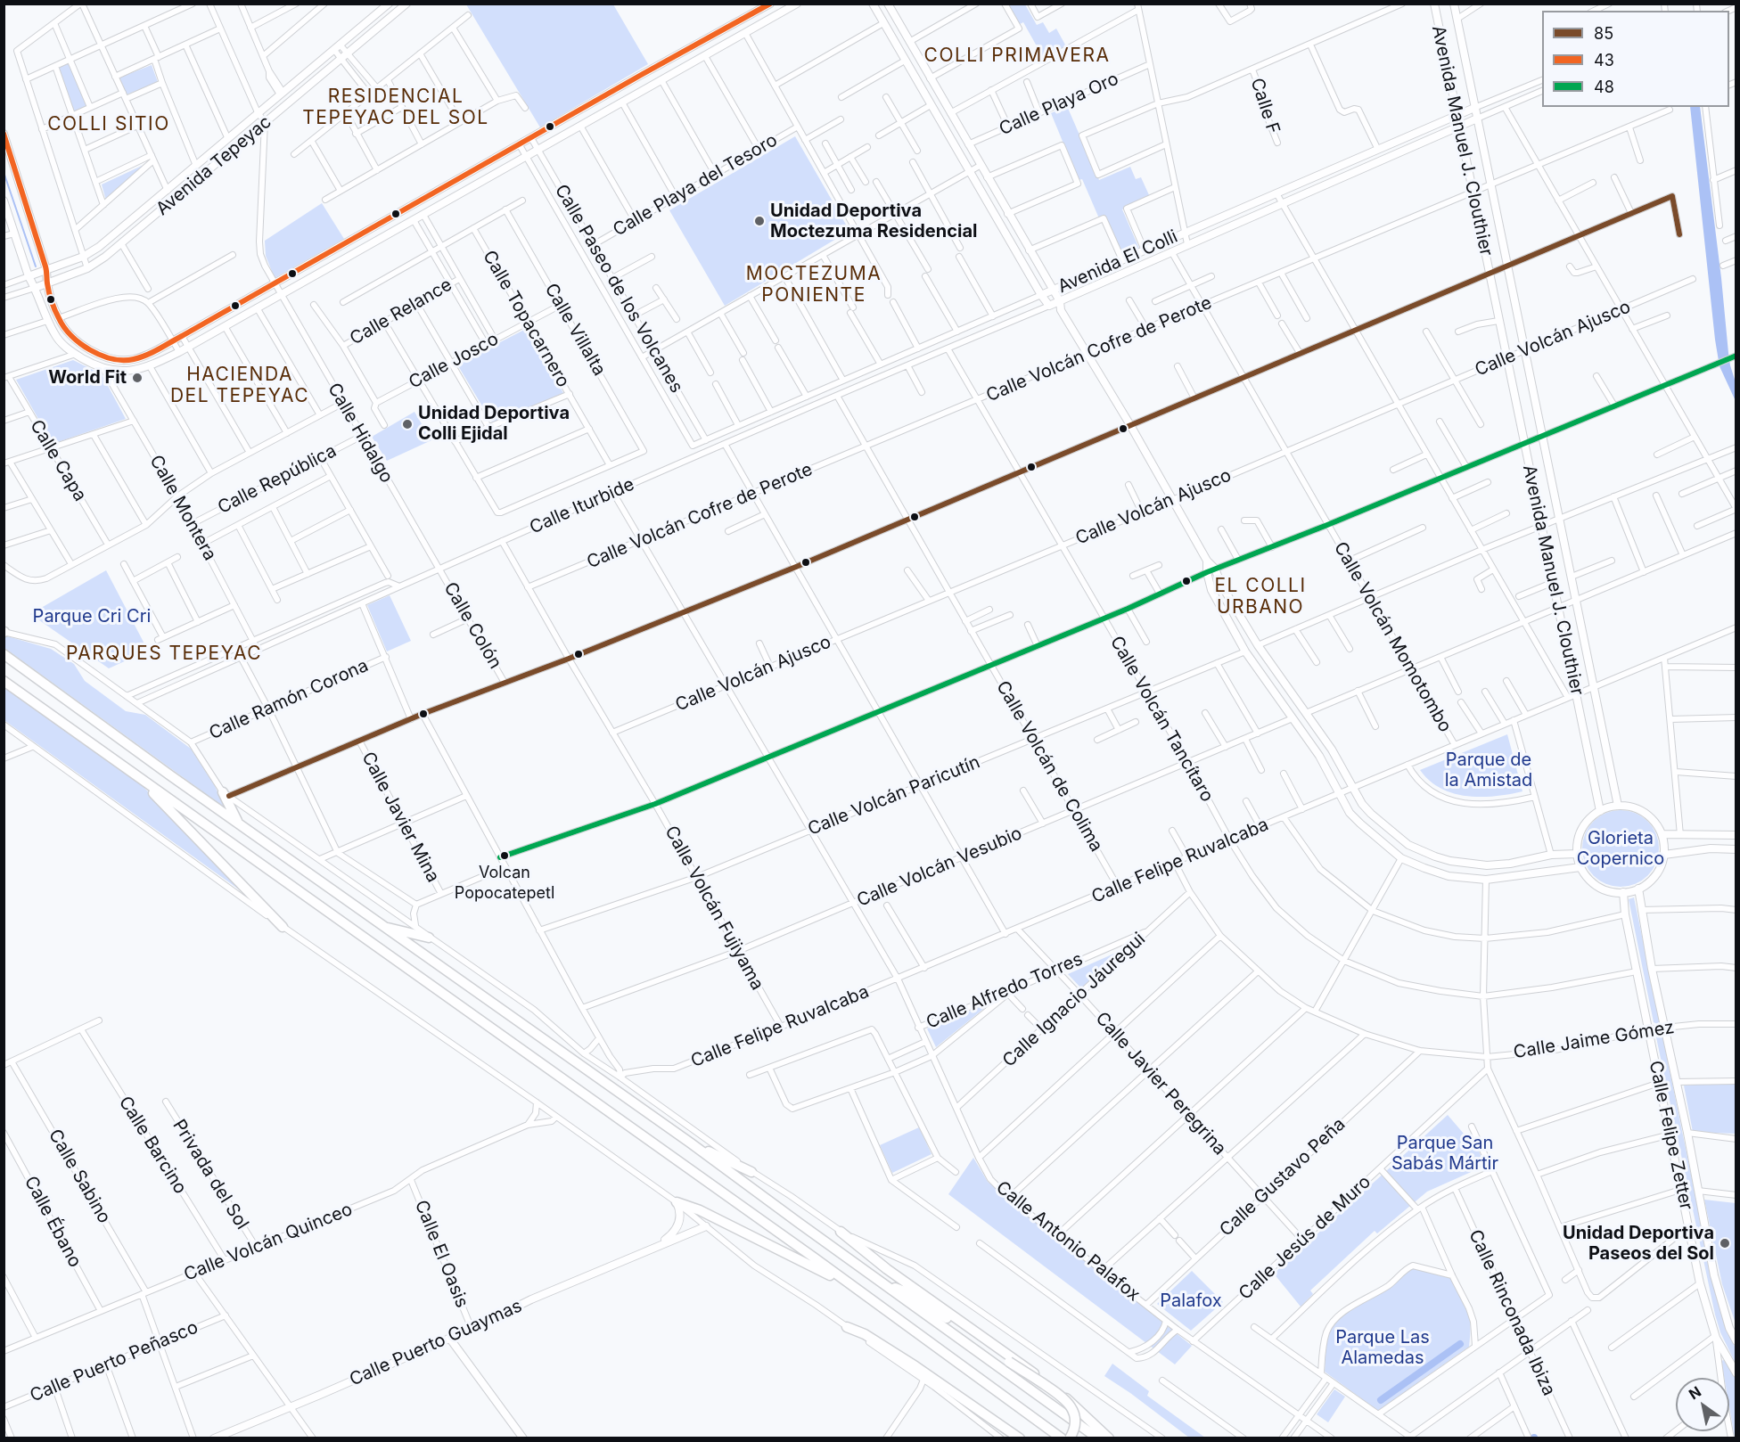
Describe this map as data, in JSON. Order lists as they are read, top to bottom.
{
  "streets": {
    "street": [
      "Calle Playa Oro",
      "Calle F",
      "Avenida Manuel J. Clouthier",
      "Avenida Tepeyac",
      "Calle Playa del Tesoro",
      "Avenida El Colli",
      "Calle Paseo de los Volcanes",
      "Calle Relance",
      "Calle Topacarnero",
      "Calle Villalta",
      "Calle Volcán Ajusco",
      "Calle Volcán Cofre de Perote",
      "Calle Josco",
      "Calle Hidalgo",
      "Calle Capa",
      "Calle República",
      "Calle Iturbide",
      "Calle Montera",
      "Calle Colón",
      "Calle Volcán Momotombo",
      "Calle Ramón Corona",
      "Calle Volcán Tancítaro",
      "Calle Volcán de Colima",
      "Calle Volcán Paricutín",
      "Calle Javier Mina",
      "Calle Felipe Ruvalcaba",
      "Calle Volcán Vesubio",
      "Calle Volcán Fujiyama",
      "Calle Alfredo Torres",
      "Calle Ignacio Jáuregui",
      "Calle Jaime Gómez",
      "Calle Javier Peregrina",
      "Calle Felipe Zetter",
      "Calle Barcino",
      "Privada del Sol",
      "Calle Sabino",
      "Calle Gustavo Peña",
      "Calle Ébano",
      "Calle Jesús de Muro",
      "Calle Antonio Palafox",
      "Calle Volcán Quinceo",
      "Calle El Oasis",
      "Calle Rinconada Ibiza",
      "Calle Puerto Guaymas",
      "Calle Puerto Peñasco"
    ]
  },
  "crossings": [
    ["Avenida Manuel J. Clouthier", "Avenida El Colli"],
    ["Avenida Manuel J. Clouthier", "Calle Volcán Ajusco"],
    ["Avenida Manuel J. Clouthier", "Calle Volcán Cofre de Perote"],
    ["Avenida Manuel J. Clouthier", "Calle Felipe Ruvalcaba"],
    ["Avenida Manuel J. Clouthier", "Calle Felipe Zetter"],
    ["Avenida Tepeyac", "Calle Hidalgo"],
    ["Calle Playa del Tesoro", "Calle Paseo de los Volcanes"],
    ["Avenida El Colli", "Calle Paseo de los Volcanes"],
    ["Avenida El Colli", "Calle Iturbide"],
    ["Avenida El Colli", "Calle Volcán Momotombo"],
    ["Avenida El Colli", "Calle Volcán Tancítaro"],
    ["Avenida El Colli", "Calle Volcán de Colima"],
    ["Calle Topacarnero", "Calle Villalta"],
    ["Calle Topacarnero", "Calle Josco"],
    ["Calle Villalta", "Calle Josco"],
    ["Calle Volcán Ajusco", "Calle Volcán Momotombo"],
    ["Calle Volcán Ajusco", "Calle Volcán Tancítaro"],
    ["Calle Volcán Ajusco", "Calle Volcán de Colima"],
    ["Calle Volcán Ajusco", "Calle Volcán Fujiyama"],
    ["Calle Volcán Ajusco", "Calle Antonio Palafox"],
    ["Calle Volcán Cofre de Perote", "Calle Volcán Momotombo"],
    ["Calle Volcán Cofre de Perote", "Calle Volcán Tancítaro"],
    ["Calle Volcán Cofre de Perote", "Calle Volcán de Colima"],
    ["Calle Volcán Cofre de Perote", "Calle Volcán Fujiyama"],
    ["Calle Volcán Cofre de Perote", "Calle Antonio Palafox"],
    ["Calle Hidalgo", "Calle República"],
    ["Calle Hidalgo", "Calle Iturbide"],
    ["Calle Hidalgo", "Calle Colón"],
    ["Calle República", "Calle Montera"],
    ["Calle Iturbide", "Calle Montera"],
    ["Calle Iturbide", "Calle Colón"],
    ["Calle Iturbide", "Calle Volcán Fujiyama"],
    ["Calle Iturbide", "Calle Antonio Palafox"],
    ["Calle Volcán Momotombo", "Calle Felipe Ruvalcaba"],
    ["Calle Volcán Tancítaro", "Calle Volcán Paricutín"],
    ["Calle Volcán Tancítaro", "Calle Felipe Ruvalcaba"],
    ["Calle Volcán Tancítaro", "Calle Volcán Vesubio"],
    ["Calle Volcán Tancítaro", "Calle Felipe Zetter"],
    ["Calle Volcán de Colima", "Calle Volcán Paricutín"],
    ["Calle Volcán de Colima", "Calle Felipe Ruvalcaba"],
    ["Calle Volcán de Colima", "Calle Volcán Vesubio"],
    ["Calle Volcán Paricutín", "Calle Volcán Fujiyama"],
    ["Calle Volcán Paricutín", "Calle Antonio Palafox"],
    ["Calle Felipe Ruvalcaba", "Calle Volcán Fujiyama"],
    ["Calle Felipe Ruvalcaba", "Calle Jaime Gómez"],
    ["Calle Felipe Ruvalcaba", "Calle Javier Peregrina"],
    ["Calle Felipe Ruvalcaba", "Calle Antonio Palafox"],
    ["Calle Volcán Vesubio", "Calle Volcán Fujiyama"],
    ["Calle Volcán Vesubio", "Calle Antonio Palafox"],
    ["Calle Alfredo Torres", "Calle Ignacio Jáuregui"],
    ["Calle Alfredo Torres", "Calle Javier Peregrina"],
    ["Calle Alfredo Torres", "Calle Antonio Palafox"],
    ["Calle Ignacio Jáuregui", "Calle Jaime Gómez"],
    ["Calle Ignacio Jáuregui", "Calle Javier Peregrina"],
    ["Calle Ignacio Jáuregui", "Calle Antonio Palafox"],
    ["Calle Jaime Gómez", "Calle Felipe Zetter"],
    ["Calle Jaime Gómez", "Calle Gustavo Peña"],
    ["Calle Javier Peregrina", "Calle Gustavo Peña"],
    ["Calle Javier Peregrina", "Calle Jesús de Muro"],
    ["Calle Barcino", "Calle Volcán Quinceo"],
    ["Privada del Sol", "Calle Volcán Quinceo"],
    ["Calle Sabino", "Calle Volcán Quinceo"],
    ["Calle Sabino", "Calle Puerto Peñasco"],
    ["Calle Gustavo Peña", "Calle Antonio Palafox"],
    ["Calle Ébano", "Calle Volcán Quinceo"],
    ["Calle Jesús de Muro", "Calle Antonio Palafox"],
    ["Calle Volcán Quinceo", "Calle El Oasis"],
    ["Calle El Oasis", "Calle Puerto Guaymas"]
  ],
  "districts": [
    "COLLI PRIMAVERA",
    "RESIDENCIAL TEPEYAC DEL SOL",
    "COLLI SITIO",
    "MOCTEZUMA PONIENTE",
    "HACIENDA DEL TEPEYAC",
    "EL COLLI URBANO",
    "PARQUES TEPEYAC"
  ],
  "parks": [
    "Parque Cri Cri",
    "Parque de la Amistad",
    "Glorieta Copernico",
    "Parque San Sabás Mártir",
    "Palafox",
    "Parque Las Alamedas"
  ],
  "places": [
    "Unidad Deportiva Moctezuma Residencial",
    "World Fit",
    "Unidad Deportiva Colli Ejidal",
    "Volcan Popocatepetl",
    "Unidad Deportiva Paseos del Sol"
  ],
  "lines": ["transit line 43", "transit line 85", "transit line 48"],
  "legend": ["85", "43", "48"],
  "north": "top left"
}
